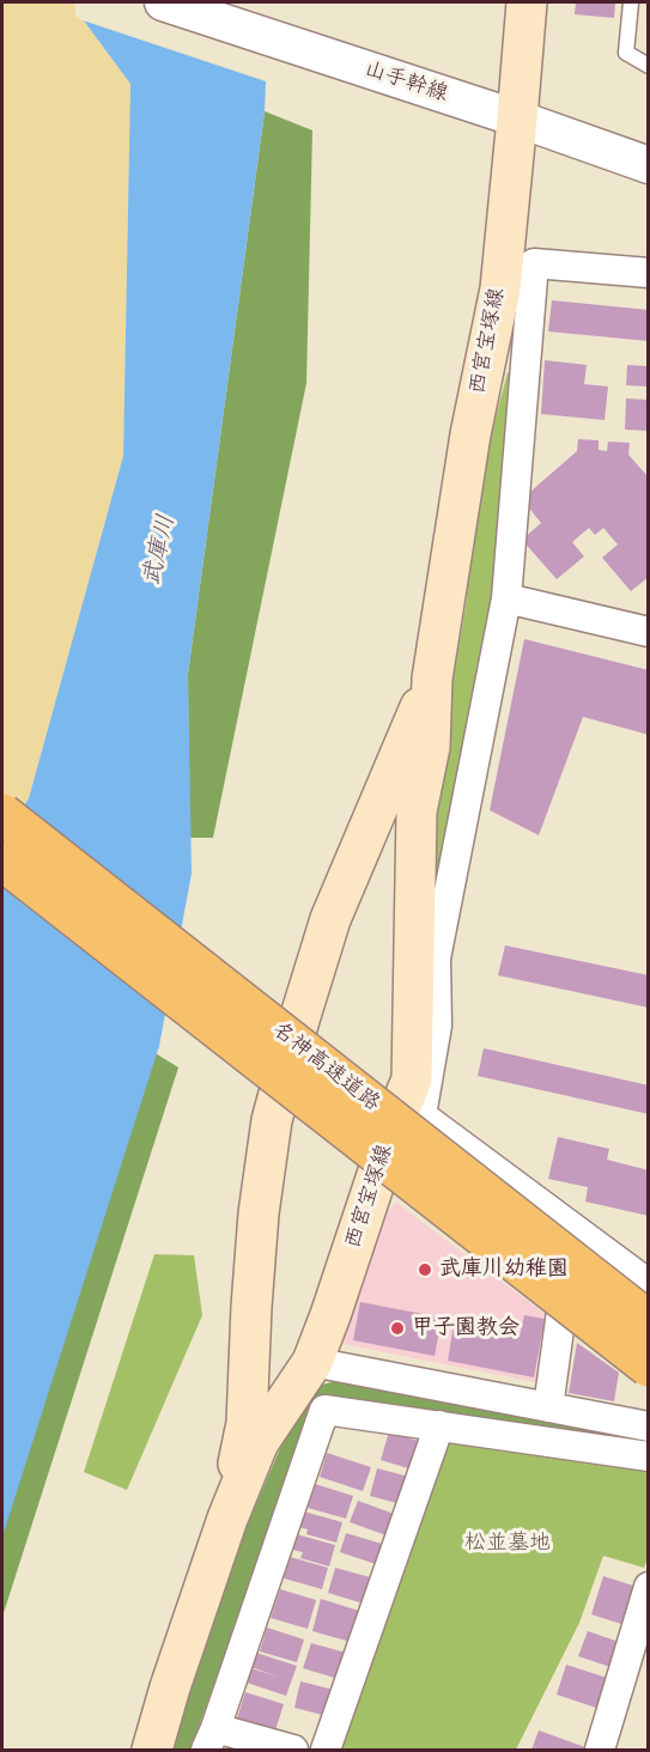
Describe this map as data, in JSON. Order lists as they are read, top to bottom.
{
  "streets": {
    "highway": ["名神高速道路"],
    "main road": ["西宮宝塚線"],
    "street": ["山手幹線"]
  },
  "crossings": [
    ["山手幹線", "西宮宝塚線"]
  ],
  "water": ["武庫川"],
  "parks": ["松並墓地"],
  "places": ["武庫川幼稚園", "甲子園教会"]
}
